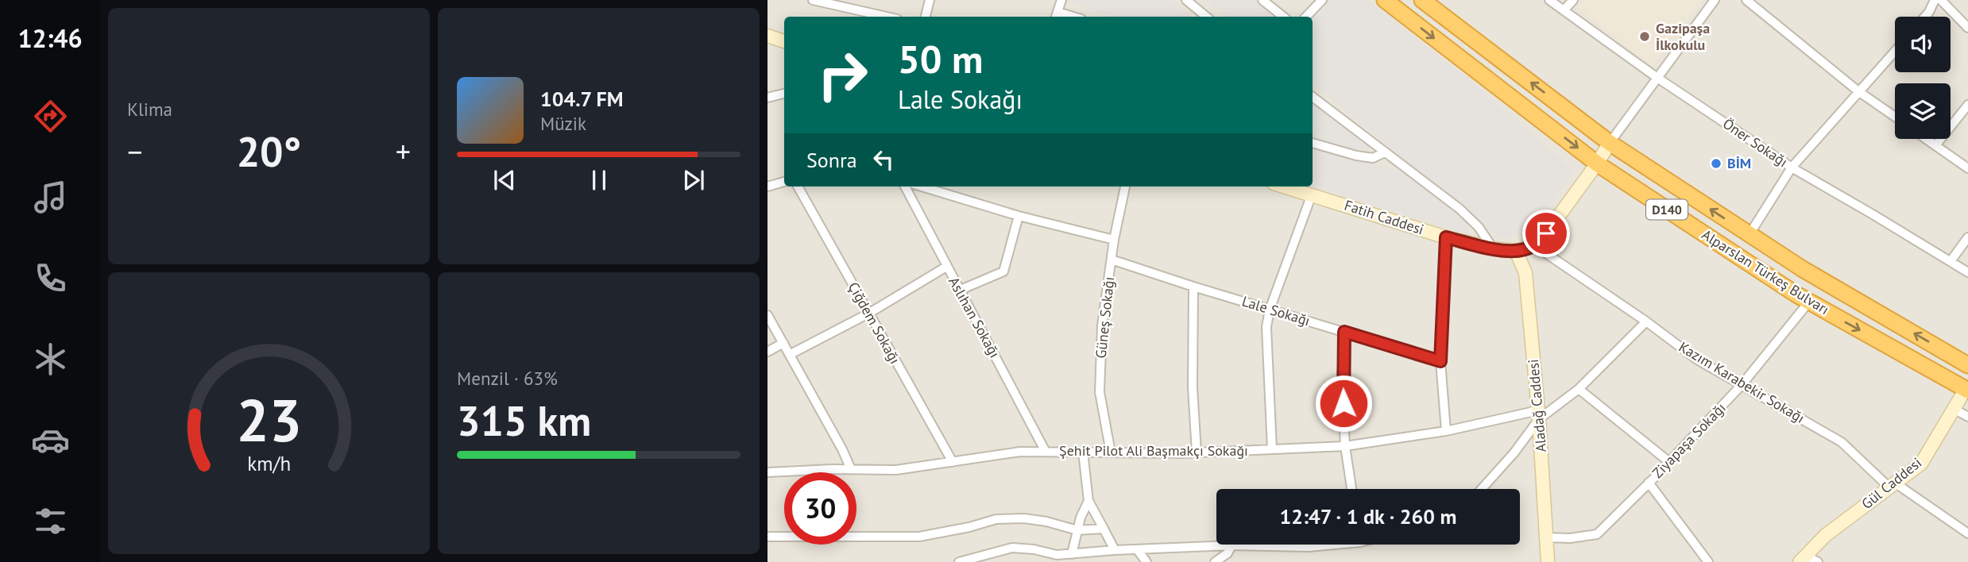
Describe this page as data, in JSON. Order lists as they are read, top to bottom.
{
  "streets": {
    "highway": ["D140", "Alparslan Türkeş Bulvarı"],
    "main road": ["Fatih Caddesi", "Aladağ Caddesi", "Gül Caddesi"],
    "street": [
      "Öner Sokağı",
      "Lale Sokağı",
      "Aslıhan Sokağı",
      "Güneş Sokağı",
      "Çiğdem Sokağı",
      "Kazım Karabekir Sokağı",
      "Ziyapaşa Sokağı",
      "Şehit Pilot Ali Başmakçı Sokağı"
    ]
  },
  "crossings": [
    ["Fatih Caddesi", "Kazım Karabekir Sokağı"],
    ["Fatih Caddesi", "Aladağ Caddesi"],
    ["Alparslan Türkeş Bulvarı", "Ziyapaşa Sokağı"],
    ["Alparslan Türkeş Bulvarı", "Gül Caddesi"],
    ["Lale Sokağı", "Güneş Sokağı"],
    ["Aslıhan Sokağı", "Şehit Pilot Ali Başmakçı Sokağı"],
    ["Güneş Sokağı", "Şehit Pilot Ali Başmakçı Sokağı"],
    ["Çiğdem Sokağı", "Şehit Pilot Ali Başmakçı Sokağı"],
    ["Kazım Karabekir Sokağı", "Ziyapaşa Sokağı"],
    ["Kazım Karabekir Sokağı", "Şehit Pilot Ali Başmakçı Sokağı"],
    ["Kazım Karabekir Sokağı", "Gül Caddesi"],
    ["Aladağ Caddesi", "Ziyapaşa Sokağı"],
    ["Aladağ Caddesi", "Şehit Pilot Ali Başmakçı Sokağı"]
  ],
  "places": ["Gazipaşa İlkokulu", "BİM"],
  "page": {
    "tabs": "12:46",
    "tile": [
      "Klima",
      ["Menzil · 63%", "315 km"]
    ],
    "turn": ["50 m", "Lale Sokağı"],
    "song": ["104.7 FM", "Müzik"],
    "heat": ["−", "20°", "+"],
    "then": "Sonra",
    "limit": "30",
    "trip": "12:47 · 1 dk · 260 m",
    "gauge": ["23", "km/h"]
  }
}
